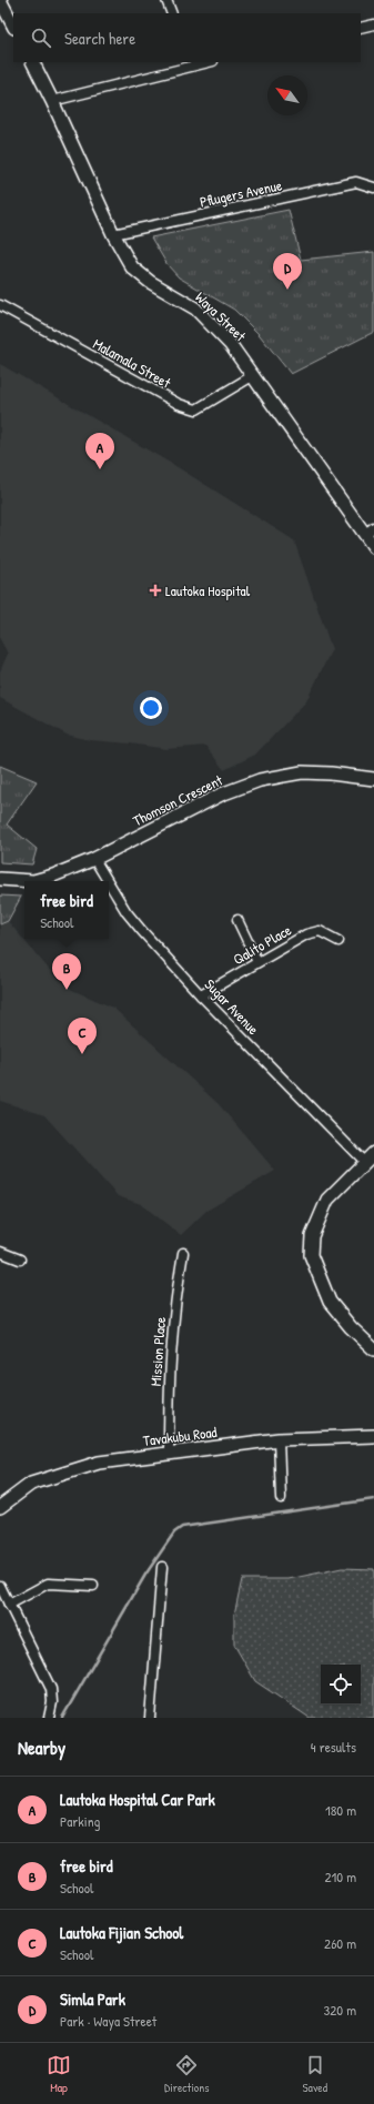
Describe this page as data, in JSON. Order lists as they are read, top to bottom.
{
  "streets": {
    "main road": ["Waya Street", "Thomson Crescent", "Tavakubu Road"],
    "street": [
      "Pflugers Avenue",
      "Malamala Street",
      "Qalito Place",
      "Sugar Avenue",
      "Mission Place"
    ]
  },
  "crossings": [
    ["Pflugers Avenue", "Waya Street"],
    ["Waya Street", "Malamala Street"],
    ["Thomson Crescent", "Sugar Avenue"],
    ["Qalito Place", "Sugar Avenue"],
    ["Mission Place", "Tavakubu Road"]
  ],
  "places": {
    "health": ["Lautoka Hospital"]
  },
  "north": "top left",
  "page": {
    "search": "Search here",
    "pins": [
      "D",
      "A",
      "B",
      "C"
    ],
    "popup": ["free bird", "School"],
    "heading": ["Nearby", "4 results"],
    "list": [
      {
        "mark": "A",
        "name": "Lautoka Hospital Car Park",
        "note": "Parking",
        "value": "180 m"
      },
      {
        "mark": "B",
        "name": "free bird",
        "note": "School",
        "value": "210 m"
      },
      {
        "mark": "C",
        "name": "Lautoka Fijian School",
        "note": "School",
        "value": "260 m"
      },
      {
        "mark": "D",
        "name": "Simla Park",
        "note": "Park · Waya Street",
        "value": "320 m"
      }
    ],
    "nav": ["Map", "Directions", "Saved"]
  }
}
